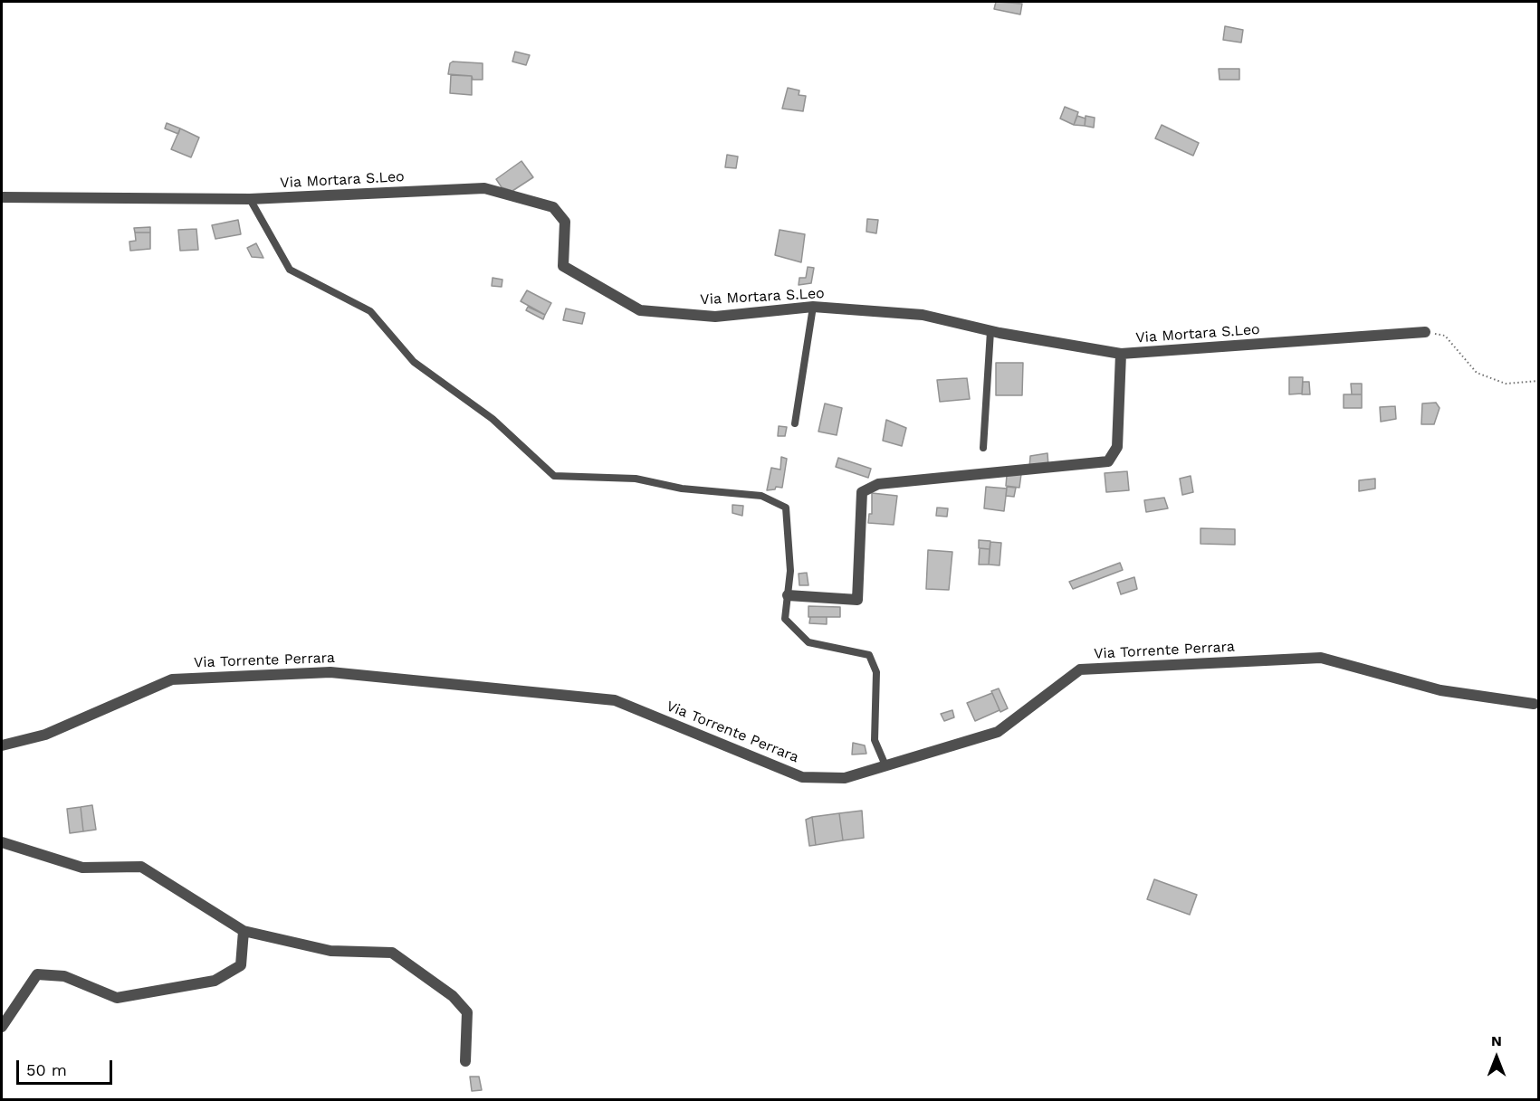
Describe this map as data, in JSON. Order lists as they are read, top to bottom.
{
  "streets": {
    "street": ["Via Mortara S.Leo", "Via Torrente Perrara"]
  },
  "scale_bar": "50 m",
  "north": "top"
}
